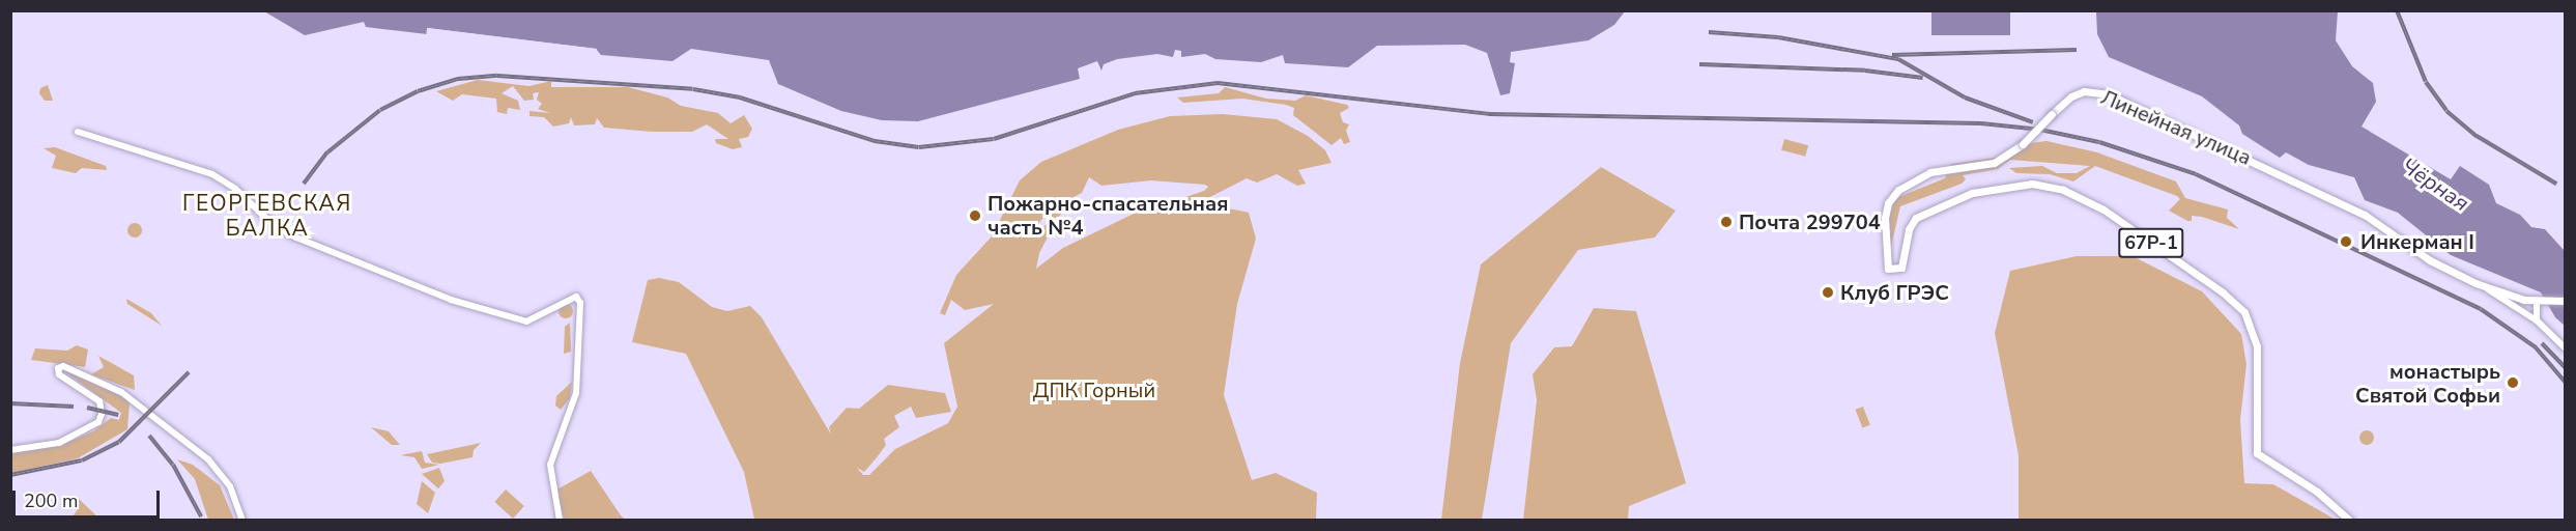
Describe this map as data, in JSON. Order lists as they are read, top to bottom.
{
  "streets": {
    "main road": ["Линейная улица", "67Р-1"]
  },
  "crossings": [
    ["Линейная улица", "67Р-1"]
  ],
  "districts": ["ГЕОРГЕВСКАЯ БАЛКА"],
  "water": ["Чёрная"],
  "parks": ["ДПК Горный"],
  "places": [
    "Пожарно-спасательная часть №4",
    "Почта 299704",
    "Инкерман I",
    "Клуб ГРЭС",
    "монастырь Святой Софьи"
  ],
  "scale_bar": "200 m"
}
